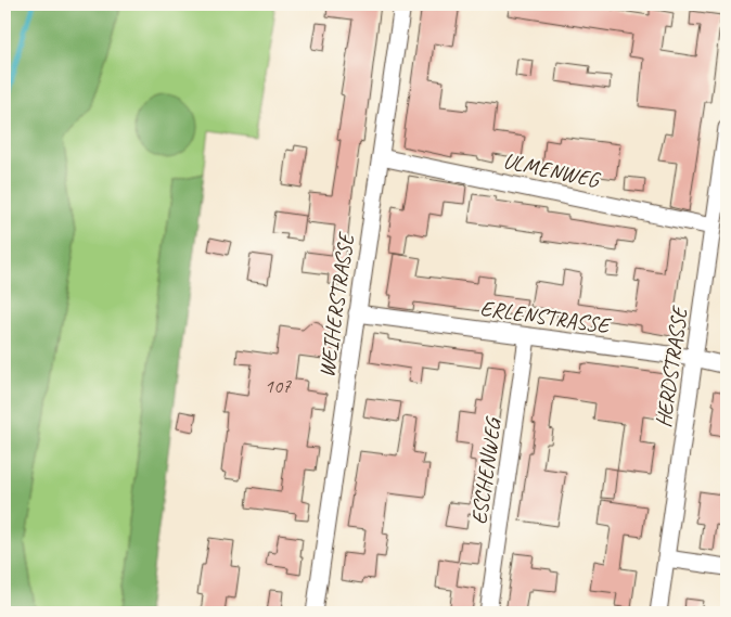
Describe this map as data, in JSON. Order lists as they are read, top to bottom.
{
  "streets": {
    "street": [
      "ULMENWEG",
      "WEIHERSTRASSE",
      "ERLENSTRASSE",
      "HERDSTRASSE",
      "ESCHENWEG"
    ]
  },
  "crossings": [
    ["ULMENWEG", "WEIHERSTRASSE"],
    ["ULMENWEG", "HERDSTRASSE"],
    ["WEIHERSTRASSE", "ERLENSTRASSE"],
    ["ERLENSTRASSE", "HERDSTRASSE"],
    ["ERLENSTRASSE", "ESCHENWEG"]
  ],
  "house_numbers": ["107"]
}
